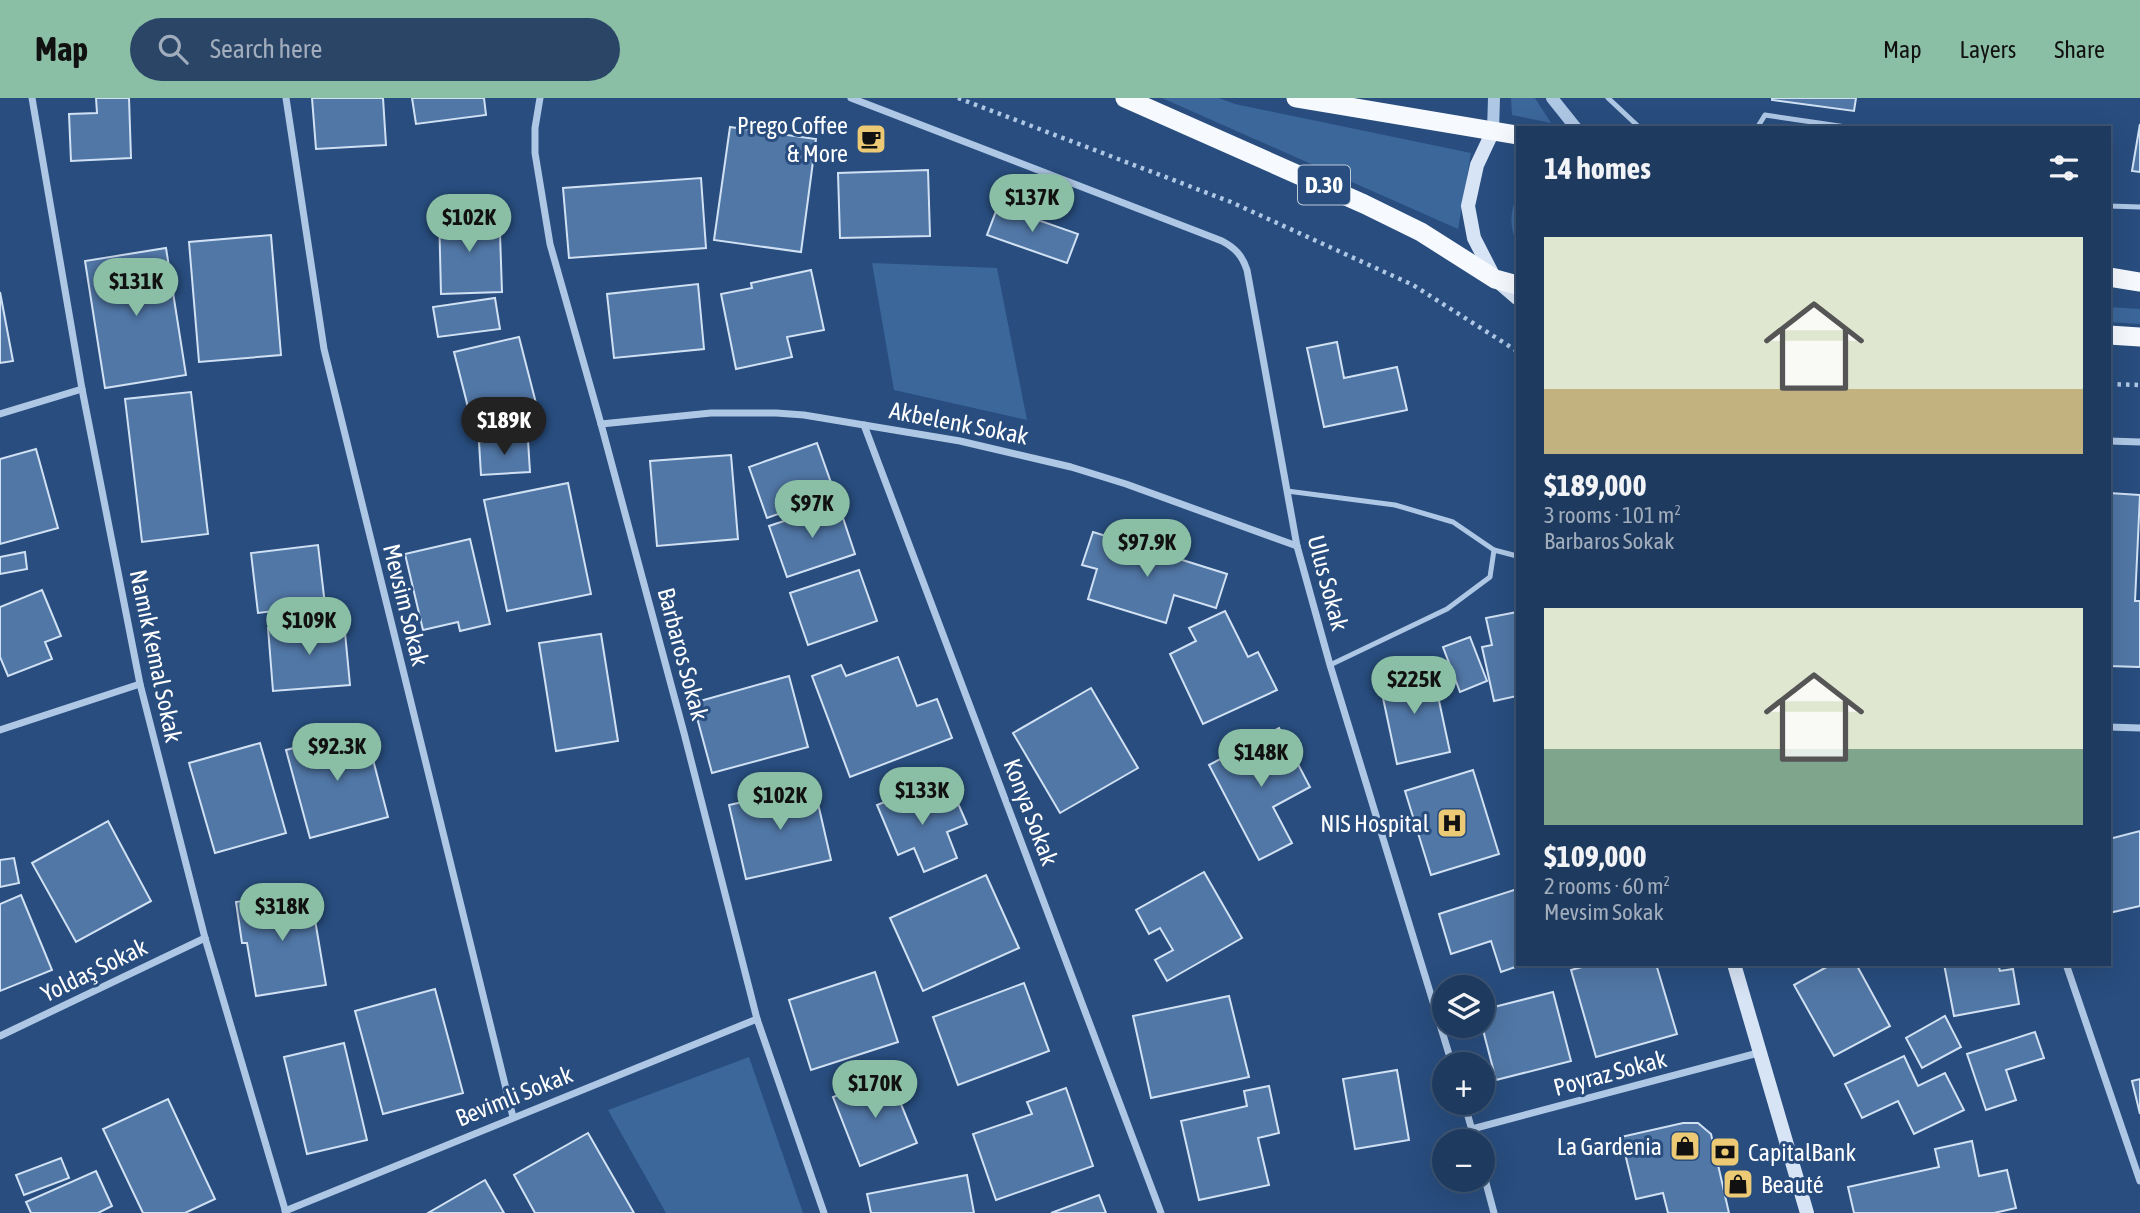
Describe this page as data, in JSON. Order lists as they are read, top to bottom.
{
  "streets": {
    "highway": ["D.30"],
    "street": [
      "Akbelenk Sokak",
      "Ulus Sokak",
      "Mevsim Sokak",
      "Barbaros Sokak",
      "Namık Kemal Sokak",
      "Konya Sokak",
      "Yoldaş Sokak",
      "Poyraz Sokak",
      "Bevimli Sokak"
    ]
  },
  "crossings": [
    ["Akbelenk Sokak", "Ulus Sokak"],
    ["Akbelenk Sokak", "Barbaros Sokak"],
    ["Akbelenk Sokak", "Konya Sokak"],
    ["Mevsim Sokak", "Bevimli Sokak"],
    ["Barbaros Sokak", "Bevimli Sokak"],
    ["Namık Kemal Sokak", "Yoldaş Sokak"],
    ["Namık Kemal Sokak", "Bevimli Sokak"]
  ],
  "places": {
    "cafe": ["Prego Coffee & More"],
    "hospital": ["NIS Hospital"],
    "shop": ["La Gardenia", "Beauté"],
    "bank": ["CapitalBank"]
  },
  "page": {
    "header": "Map",
    "search": "Search here",
    "nav": ["Map", "Layers", "Share"],
    "heading": "14 homes",
    "price": [
      "$137K",
      "$102K",
      "$131K",
      "$189K",
      "$97K",
      "$97.9K",
      "$109K",
      "$225K",
      "$92.3K",
      "$148K",
      "$133K",
      "$102K",
      "$318K",
      "$170K"
    ],
    "list": [
      {
        "name": "$189,000",
        "note": "3 rooms · 101 m² · Barbaros Sokak"
      },
      {
        "name": "$109,000",
        "note": "2 rooms · 60 m² · Mevsim Sokak"
      }
    ],
    "map_buttons": ["+", "−"]
  }
}
